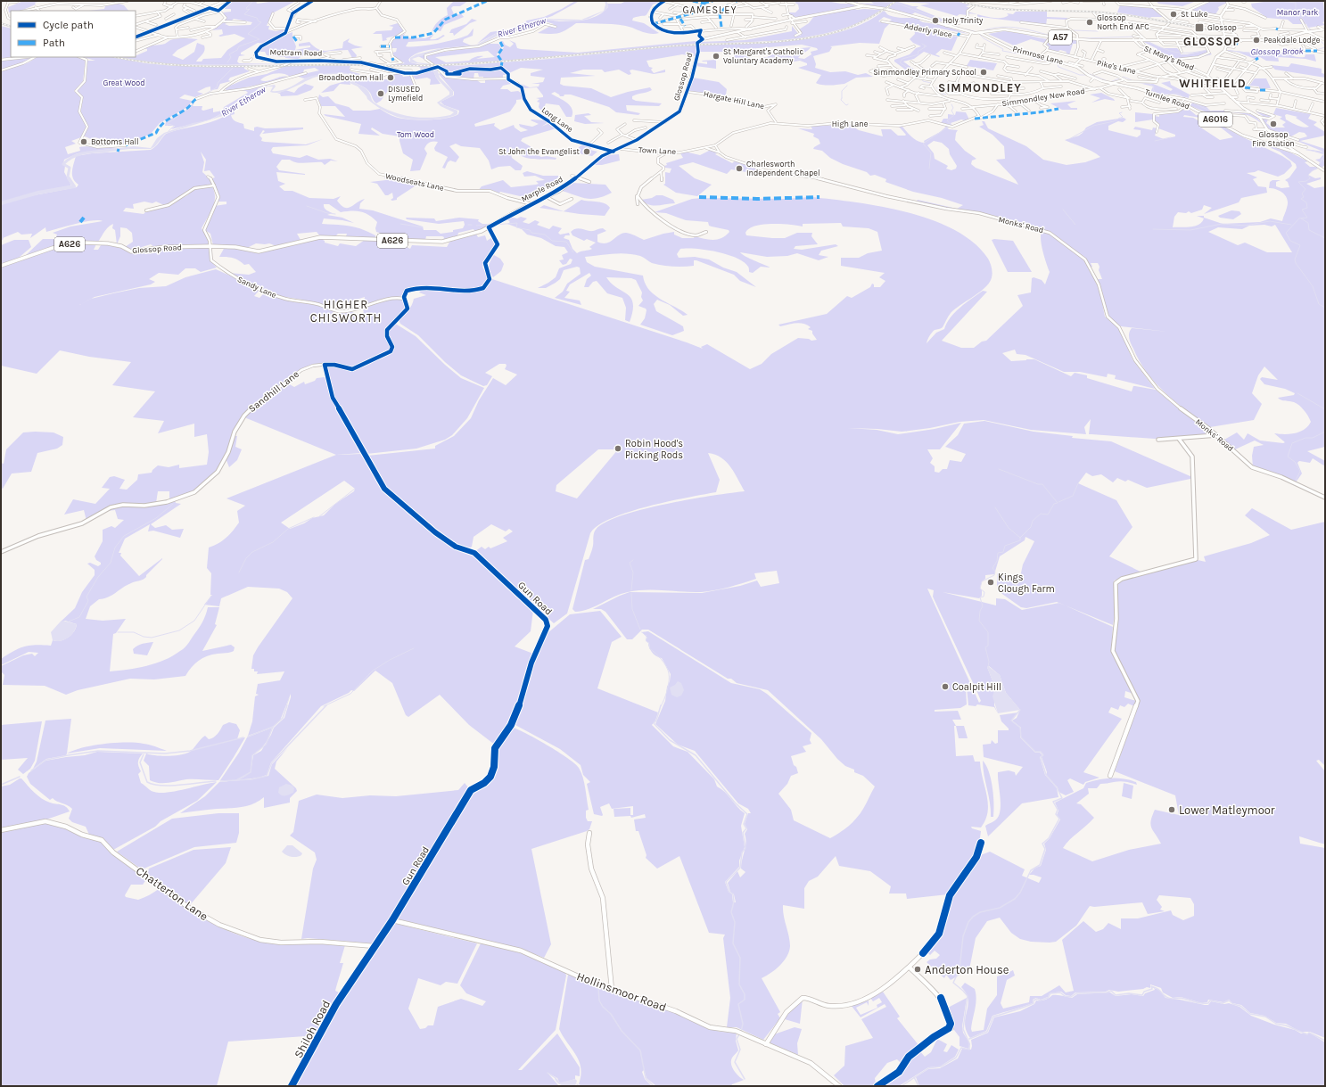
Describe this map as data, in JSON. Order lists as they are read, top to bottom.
{
  "streets": {
    "main road": [
      "A57",
      "Primrose Lane",
      "Glossop Road",
      "Turnlee Road",
      "A6016",
      "Marple Road",
      "A626"
    ],
    "street": [
      "Adderly Place",
      "Mottram Road",
      "St Mary's Road",
      "Pike's Lane",
      "Simmondley New Road",
      "Hargate Hill Lane",
      "Long Lane",
      "High Lane",
      "Town Lane",
      "Woodseats Lane",
      "Monks' Road",
      "Sandy Lane",
      "Sandhill Lane",
      "Gun Road",
      "Chatterton Lane",
      "Hollinsmoor Road",
      "Shiloh Road"
    ]
  },
  "crossings": [
    ["A57", "Primrose Lane"],
    ["A57", "St Mary's Road"],
    ["A57", "Glossop Road"],
    ["Primrose Lane", "A6016"],
    ["Glossop Road", "Hargate Hill Lane"],
    ["Glossop Road", "Town Lane"],
    ["Glossop Road", "Marple Road"],
    ["Glossop Road", "Sandy Lane"],
    ["Simmondley New Road", "A6016"],
    ["Simmondley New Road", "High Lane"],
    ["Turnlee Road", "A6016"],
    ["Hargate Hill Lane", "High Lane"],
    ["Long Lane", "Marple Road"],
    ["High Lane", "Town Lane"],
    ["Town Lane", "Marple Road"],
    ["Town Lane", "Monks' Road"],
    ["Woodseats Lane", "Marple Road"],
    ["Marple Road", "Sandy Lane"],
    ["Sandy Lane", "Sandhill Lane"],
    ["Sandhill Lane", "Gun Road"],
    ["Gun Road", "Chatterton Lane"],
    ["Gun Road", "Hollinsmoor Road"],
    ["Gun Road", "Shiloh Road"],
    ["Chatterton Lane", "Shiloh Road"]
  ],
  "districts": [
    "GAMESLEY",
    "GLOSSOP",
    "WHITFIELD",
    "SIMMONDLEY",
    "HIGHER CHISWORTH"
  ],
  "water": ["River Etherow", "Glossop Brook"],
  "parks": ["Manor Park", "Great Wood", "Tom Wood"],
  "places": {
    "other": [
      "St Luke",
      "Holy Trinity",
      "Glossop North End AFC",
      "Peakdale Lodge",
      "St Margaret's Catholic Voluntary Academy",
      "Simmondley Primary School",
      "Broadbottom Hall",
      "DISUSED Lymefield",
      "Glossop Fire Station",
      "Bottoms Hall",
      "St John the Evangelist",
      "Charlesworth Independent Chapel",
      "Robin Hood's Picking Rods",
      "Kings Clough Farm",
      "Coalpit Hill",
      "Lower Matleymoor",
      "Anderton House"
    ],
    "transit": ["Glossop"]
  },
  "legend": ["Cycle path", "Path"]
}
